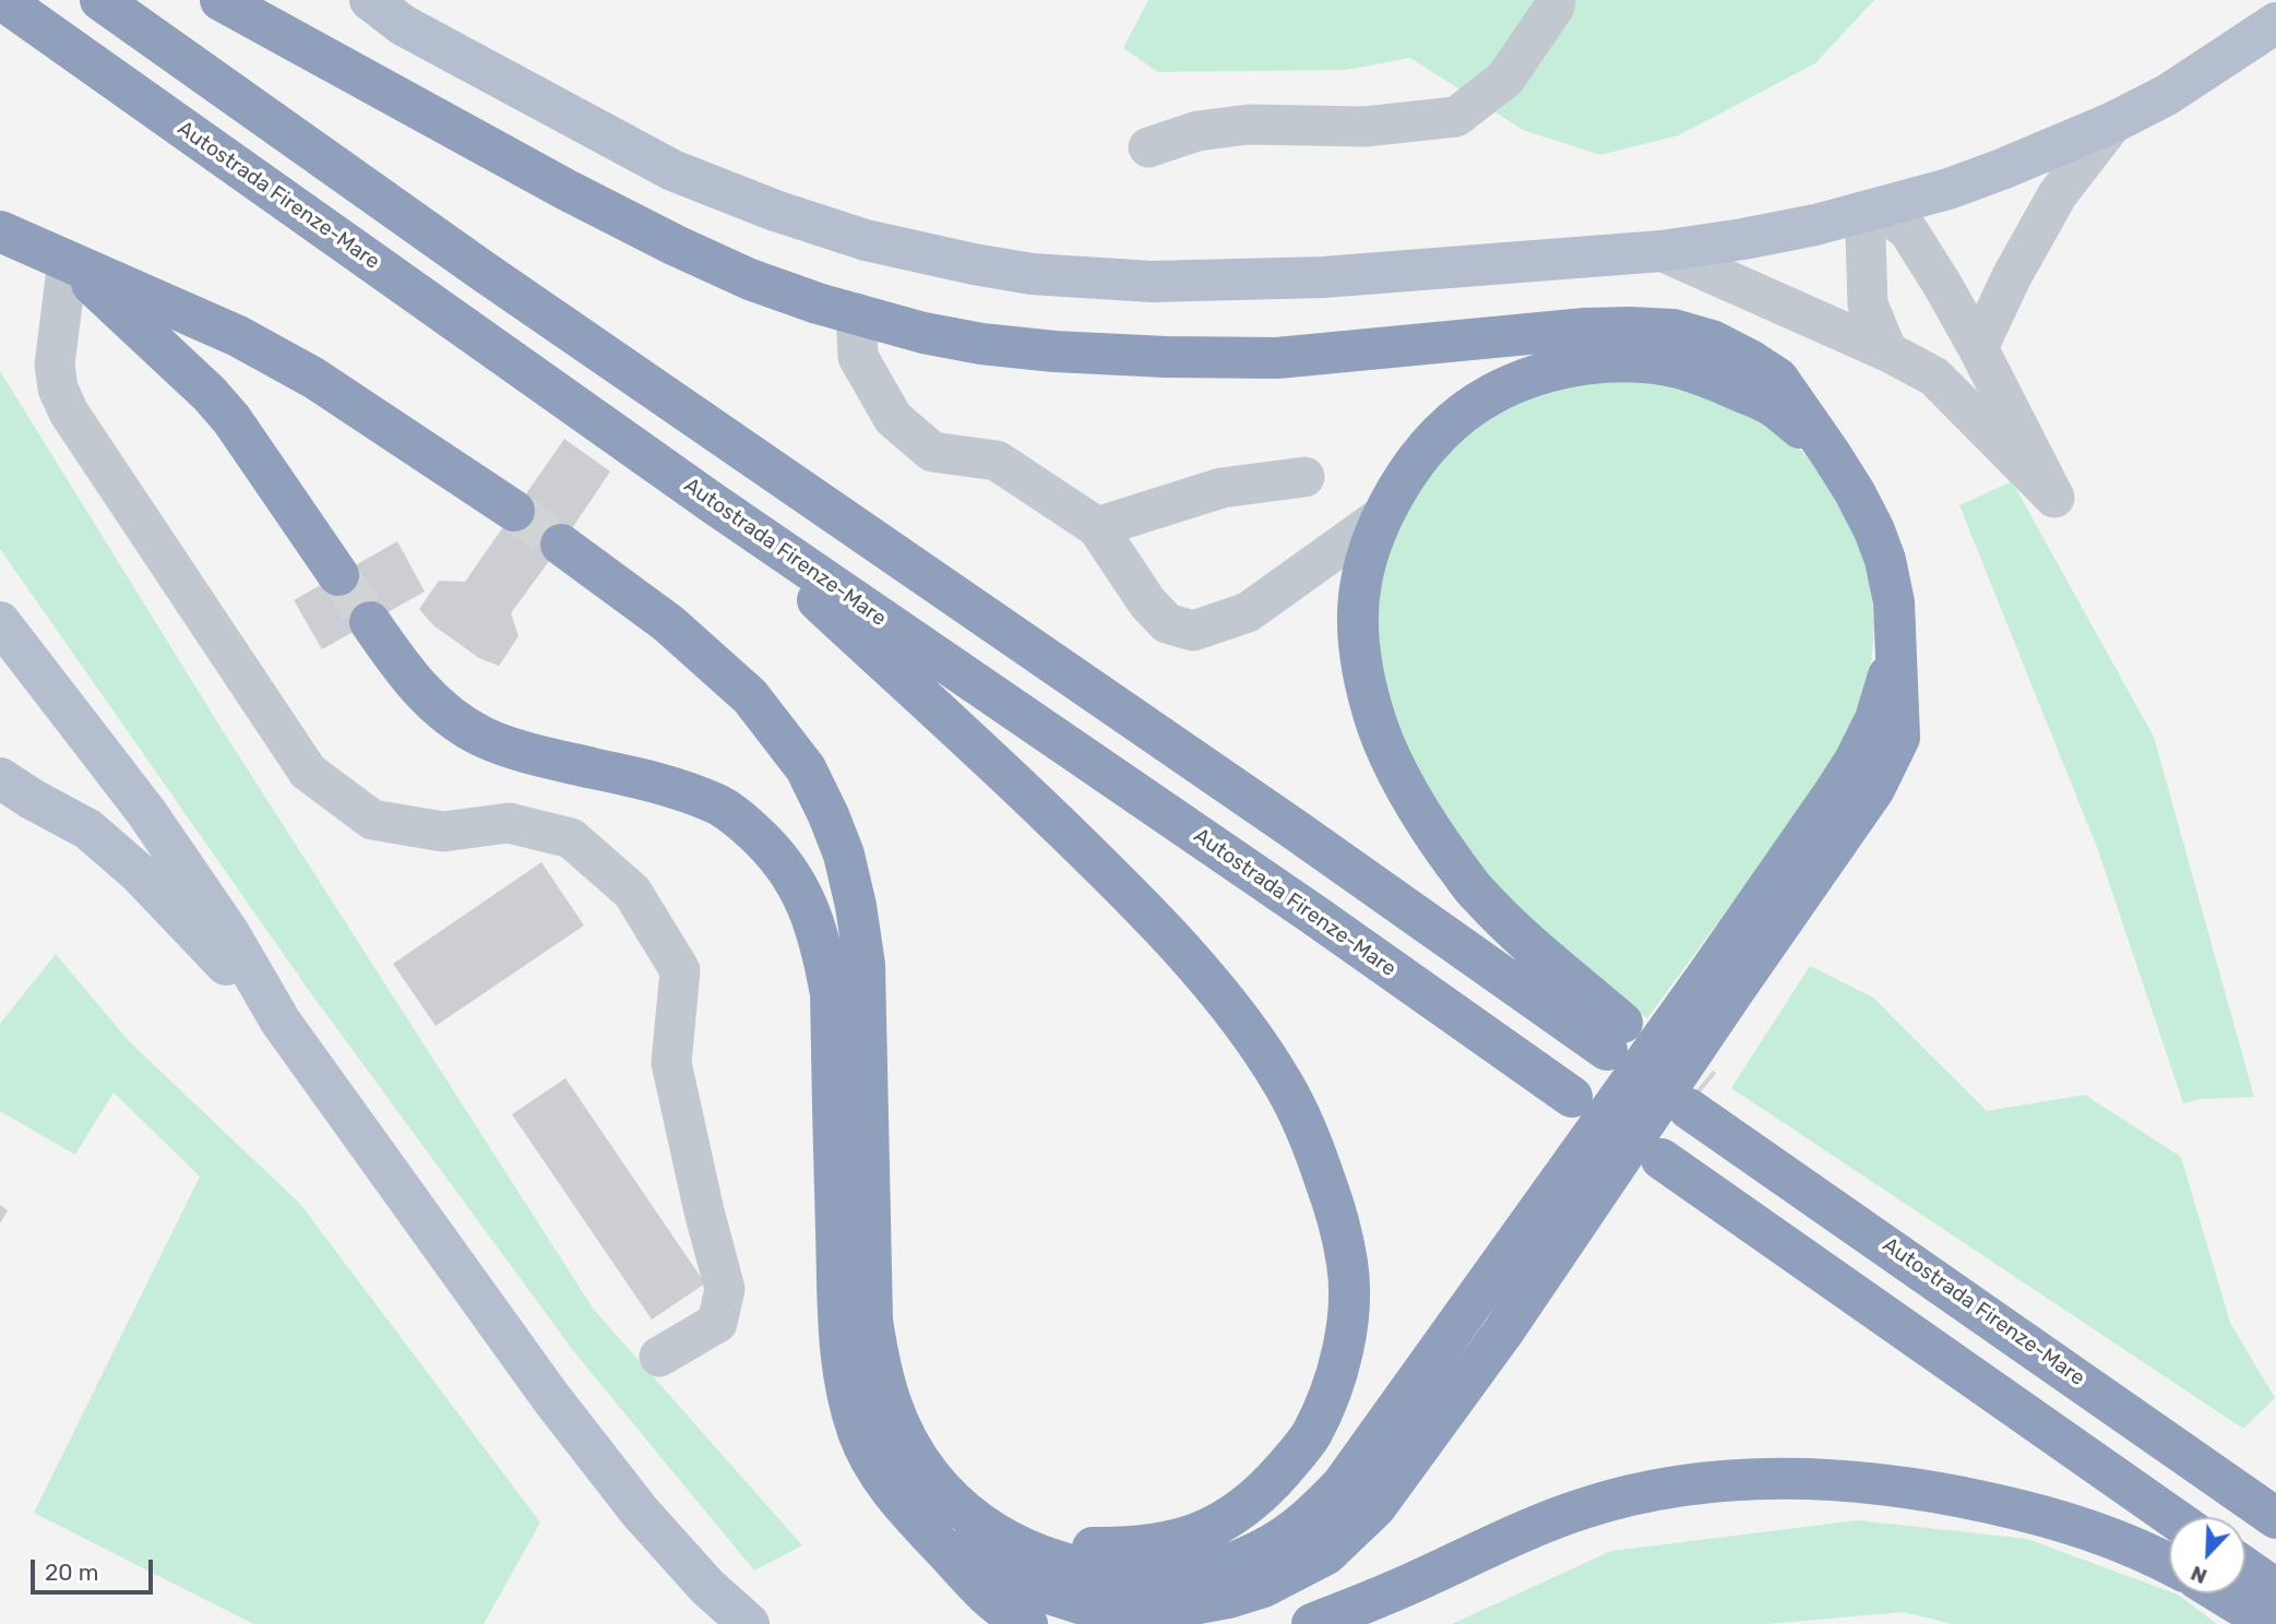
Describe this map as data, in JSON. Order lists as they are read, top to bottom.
{
  "streets": {
    "highway": ["Autostrada Firenze-Mare"]
  },
  "scale_bar": "20 m",
  "north": "bottom left"
}
